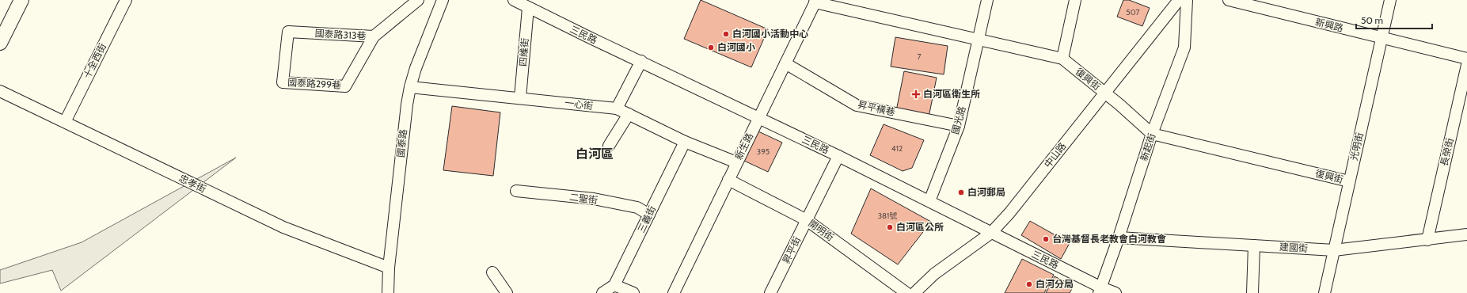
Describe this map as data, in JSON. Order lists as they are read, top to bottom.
{
  "streets": {
    "street": [
      "新興路",
      "國泰路313巷",
      "三民路",
      "四維街",
      "十全西街",
      "復興街",
      "國泰路299巷",
      "一心街",
      "昇平橫巷",
      "國光路",
      "國泰路",
      "新生路",
      "光明街",
      "新起街",
      "長榮街",
      "中山路",
      "忠孝街",
      "二聖街",
      "三義街",
      "開明街",
      "建國街",
      "昇平街"
    ]
  },
  "crossings": [
    ["新興路", "光明街"],
    ["國泰路313巷", "國泰路299巷"],
    ["三民路", "四維街"],
    ["三民路", "國光路"],
    ["三民路", "新生路"],
    ["三民路", "新起街"],
    ["三民路", "中山路"],
    ["三民路", "昇平街"],
    ["四維街", "一心街"],
    ["十全西街", "忠孝街"],
    ["復興街", "國光路"],
    ["復興街", "新生路"],
    ["復興街", "光明街"],
    ["復興街", "新起街"],
    ["復興街", "中山路"],
    ["一心街", "國泰路"],
    ["一心街", "新生路"],
    ["一心街", "三義街"],
    ["昇平橫巷", "國光路"],
    ["昇平橫巷", "新生路"],
    ["國泰路", "忠孝街"],
    ["新生路", "開明街"],
    ["光明街", "建國街"],
    ["新起街", "建國街"],
    ["長榮街", "建國街"],
    ["二聖街", "三義街"],
    ["開明街", "昇平街"]
  ],
  "districts": ["白河區"],
  "places": {
    "other": [
      "白河國小活動中心",
      "白河國小",
      "白河郵局",
      "白河區公所",
      "台灣基督長老教會白河教會",
      "白河分局"
    ],
    "health": ["白河區衛生所"]
  },
  "house_numbers": [
    "507",
    "7",
    "412",
    "395",
    "381號"
  ],
  "scale_bar": "50 m"
}
